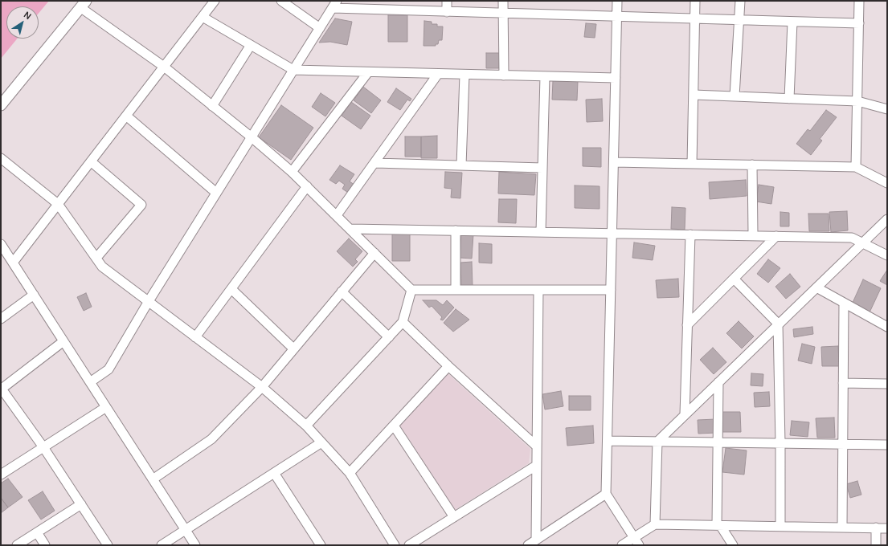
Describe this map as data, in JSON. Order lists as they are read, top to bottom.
{
  "north": "top right"
}
